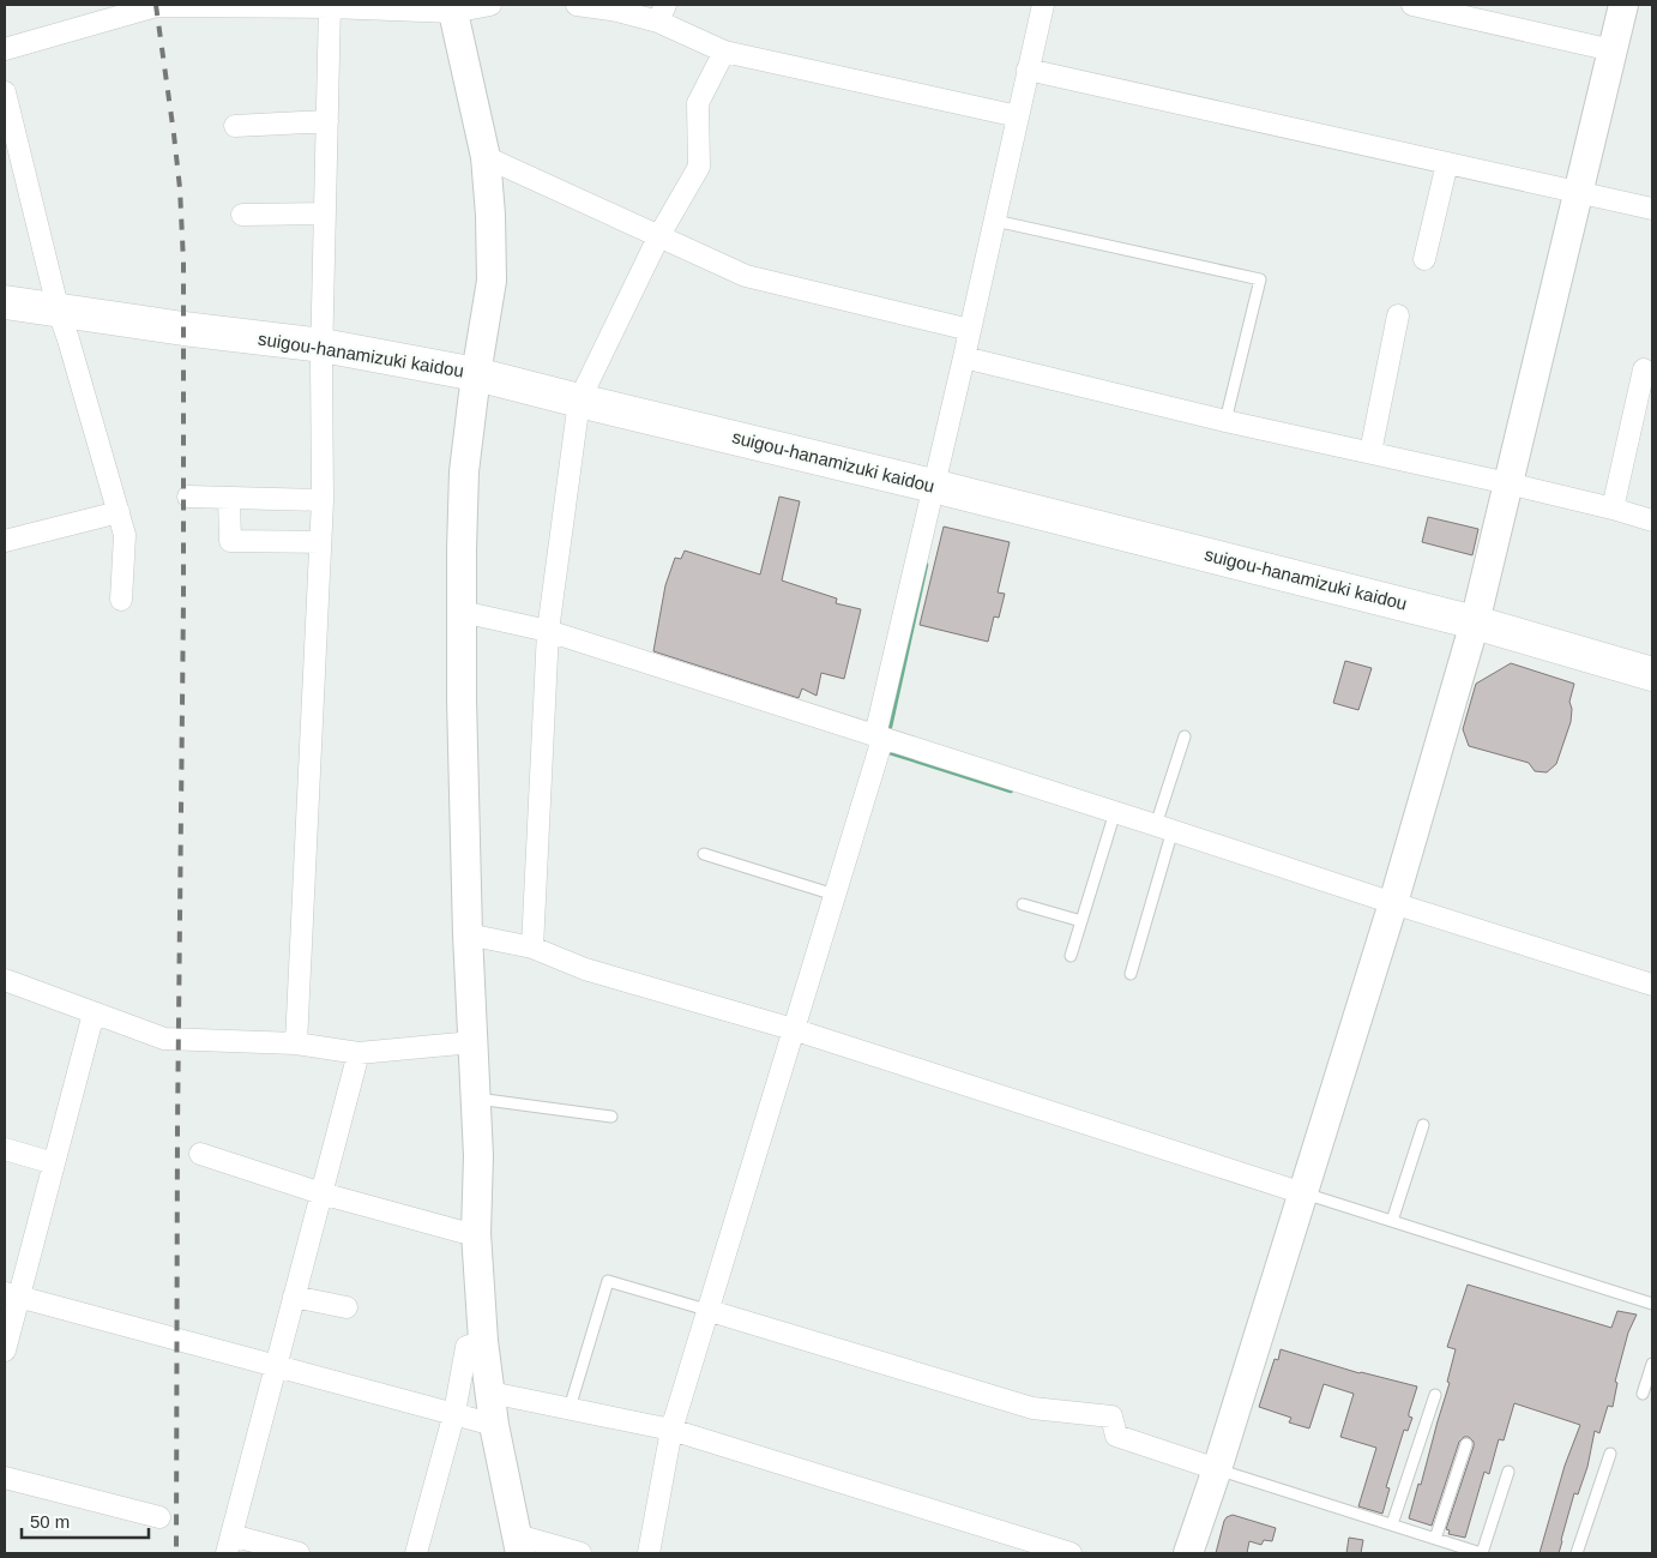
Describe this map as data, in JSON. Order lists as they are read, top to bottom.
{
  "streets": {
    "main road": ["suigou-hanamizuki kaidou"]
  },
  "scale_bar": "50 m"
}
